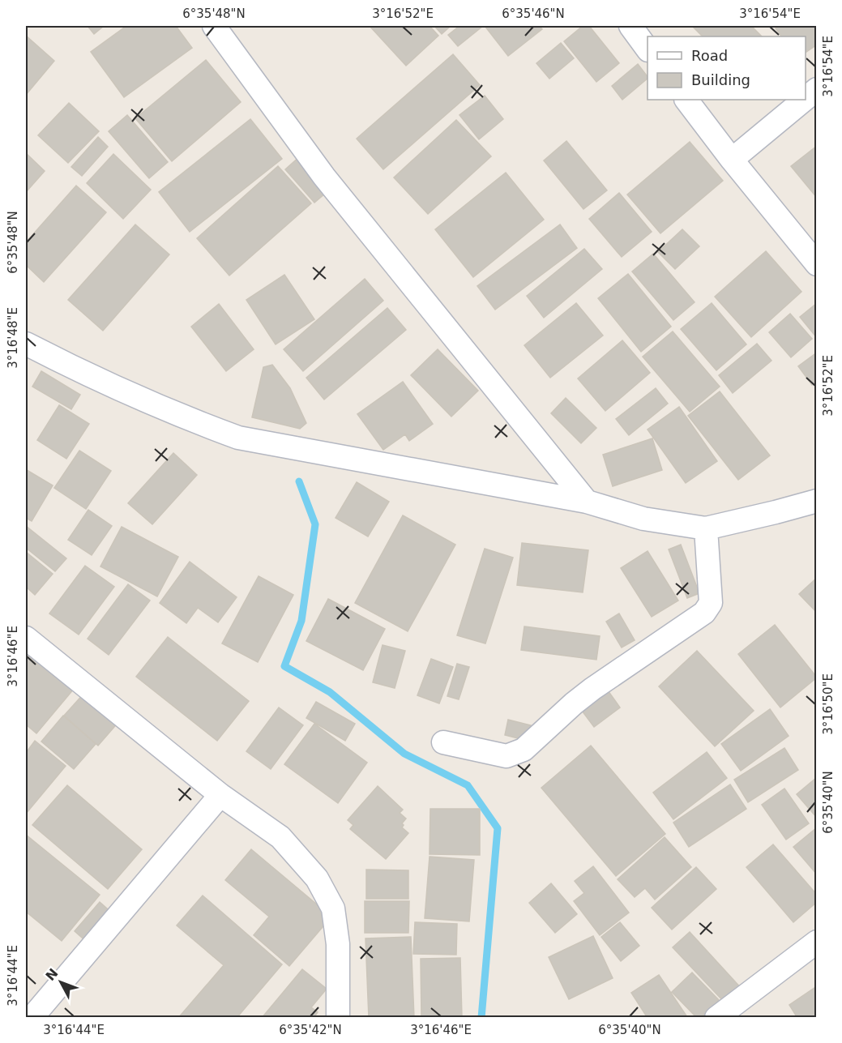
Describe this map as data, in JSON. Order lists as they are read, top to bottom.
{
  "legend": ["Road", "Building"],
  "north": "top left",
  "coordinates": [
    "6°35'48\"N",
    "3°16'52\"E",
    "6°35'46\"N",
    "3°16'54\"E",
    "3°16'48\"E",
    "3°16'46\"E",
    "3°16'50\"E",
    "6°35'40\"N",
    "3°16'44\"E",
    "6°35'42\"N"
  ]
}
